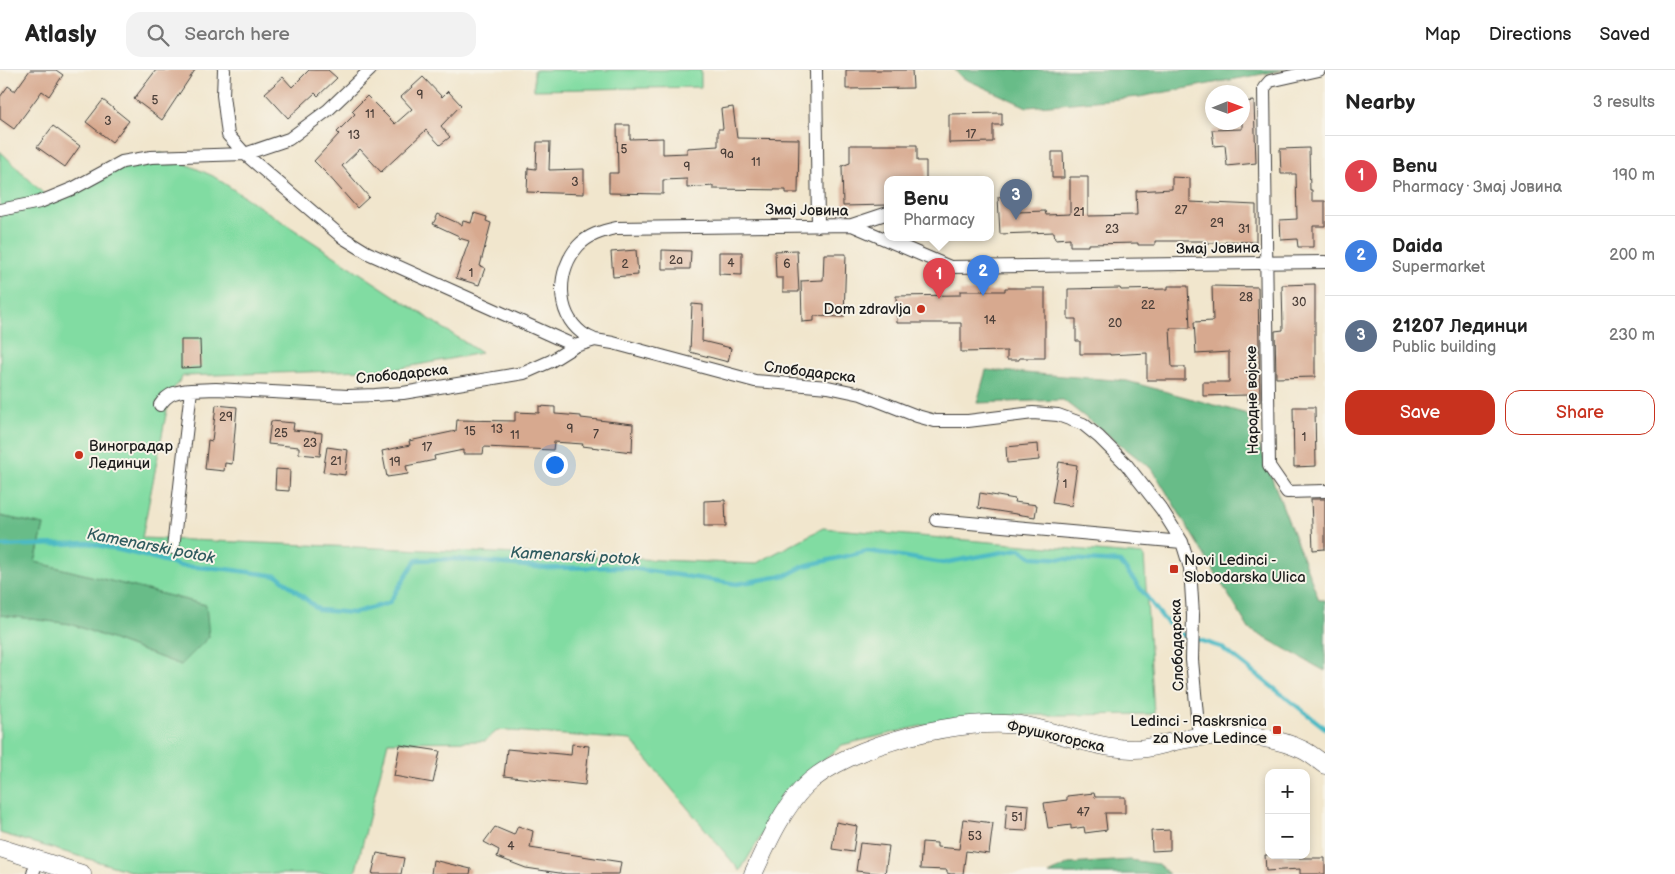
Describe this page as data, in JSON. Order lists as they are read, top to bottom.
{
  "streets": {
    "street": [
      "Змај Јовина",
      "Слободарска",
      "Народне војске",
      "Фрушкогорска"
    ]
  },
  "crossings": [
    ["Змај Јовина", "Слободарска"],
    ["Змај Јовина", "Народне војске"],
    ["Слободарска", "Фрушкогорска"]
  ],
  "water": ["Kamenarski potok"],
  "places": {
    "other": ["Dom zdravlja", "Виноградар Лединци"],
    "transit": ["Novi Ledinci - Slobodarska Ulica", "Ledinci - Raskrsnica za Nove Ledince"]
  },
  "house_numbers": [
    "9",
    "5",
    "11",
    "3",
    "17",
    "13",
    "5",
    "9a",
    "11",
    "9",
    "3",
    "27",
    "21",
    "29",
    "23",
    "31",
    "2a",
    "4",
    "2",
    "6",
    "1",
    "28",
    "30",
    "22",
    "14",
    "20",
    "29",
    "13",
    "9",
    "15",
    "25",
    "7",
    "11",
    "1",
    "23",
    "17",
    "21",
    "19",
    "1",
    "47",
    "51",
    "53",
    "4"
  ],
  "north": "right",
  "page": {
    "header": "Atlasly",
    "search": "Search here",
    "nav": ["Map", "Directions", "Saved"],
    "heading": ["Nearby", "3 results"],
    "list": [
      {
        "mark": "1",
        "name": "Benu",
        "note": "Pharmacy · Змај Јовина",
        "value": "190 m"
      },
      {
        "mark": "2",
        "name": "Daida",
        "note": "Supermarket",
        "value": "200 m"
      },
      {
        "mark": "3",
        "name": "21207 Лединци",
        "note": "Public building",
        "value": "230 m"
      }
    ],
    "popup": ["Benu", "Pharmacy"],
    "pins": ["3", "2", "1"],
    "buttons": ["Save", "Share"],
    "map_buttons": ["+", "−"]
  }
}
